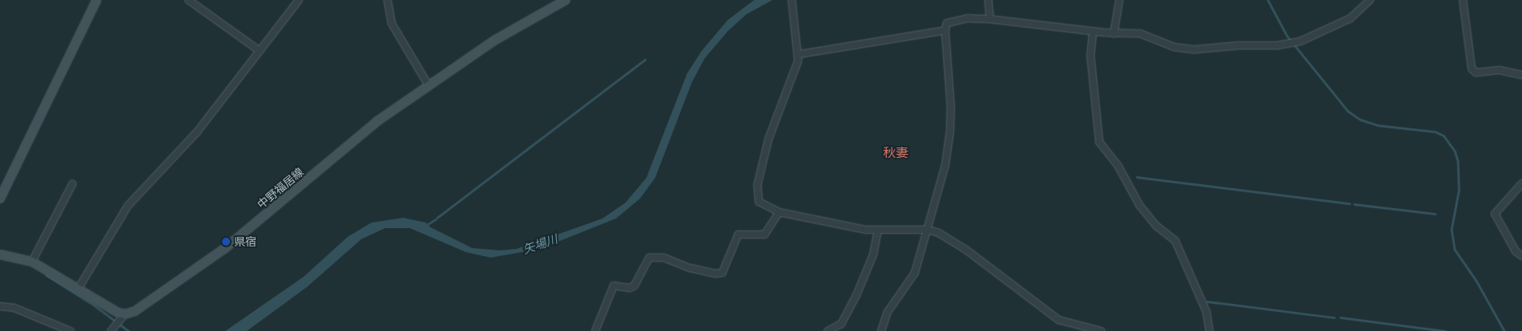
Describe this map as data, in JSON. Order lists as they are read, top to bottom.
{
  "streets": {
    "main road": ["中野福居線"]
  },
  "districts": ["秋妻"],
  "water": ["矢場川"],
  "places": ["県宿"]
}
